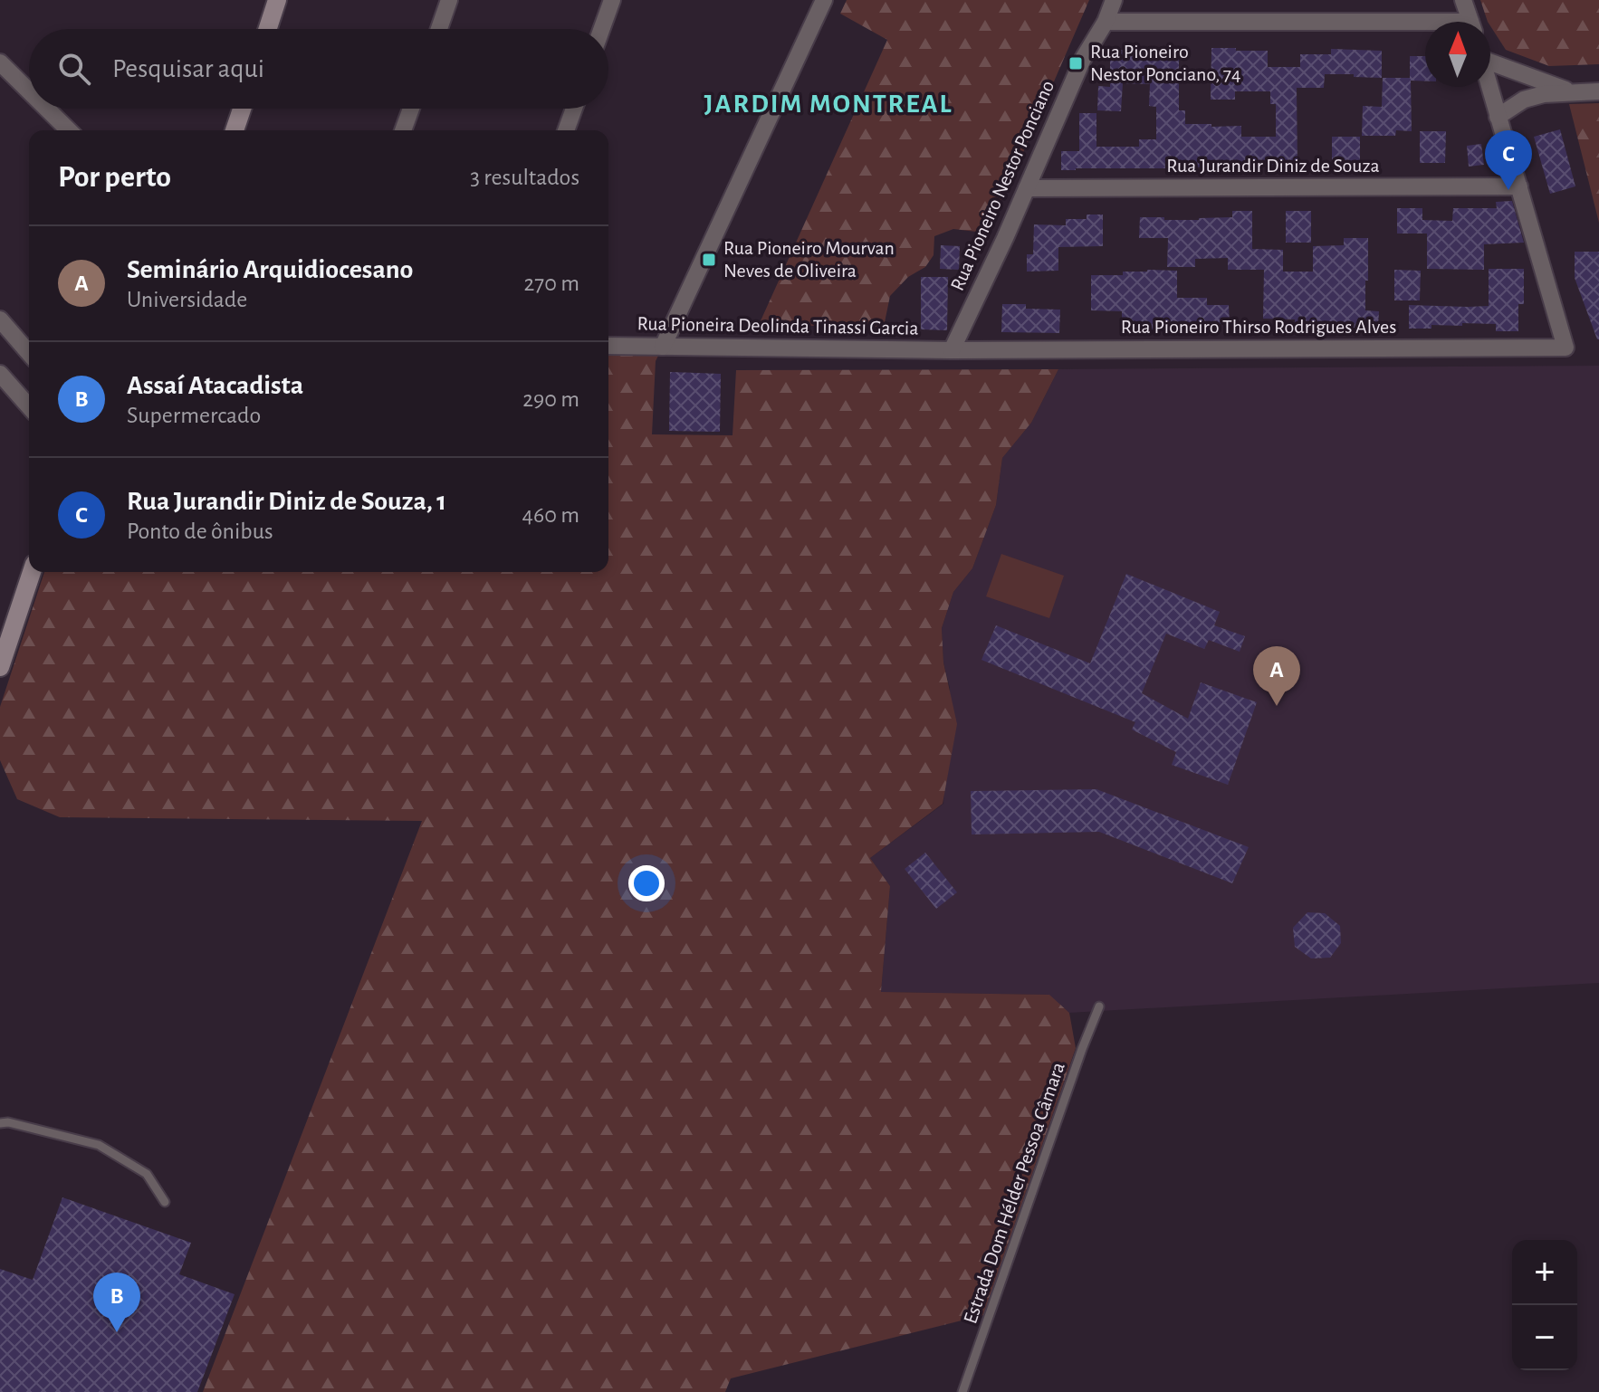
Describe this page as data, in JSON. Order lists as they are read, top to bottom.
{
  "streets": {
    "street": [
      "Rua Jurandir Diniz de Souza",
      "Rua Pioneiro Nestor Ponciano",
      "Rua Pioneira Deolinda Tinassi Garcia",
      "Rua Pioneiro Thirso Rodrigues Alves"
    ],
    "lane": ["Estrada Dom Hélder Pessoa Câmara"]
  },
  "crossings": [
    ["Rua Jurandir Diniz de Souza", "Rua Pioneiro Nestor Ponciano"],
    ["Rua Jurandir Diniz de Souza", "Rua Pioneiro Thirso Rodrigues Alves"],
    ["Rua Pioneiro Nestor Ponciano", "Rua Pioneira Deolinda Tinassi Garcia"],
    ["Rua Pioneiro Nestor Ponciano", "Rua Pioneiro Thirso Rodrigues Alves"],
    ["Rua Pioneira Deolinda Tinassi Garcia", "Rua Pioneiro Thirso Rodrigues Alves"]
  ],
  "districts": ["JARDIM MONTREAL"],
  "places": {
    "transit": ["Rua Pioneiro Nestor Ponciano, 74", "Rua Pioneiro Mourvan Neves de Oliveira"]
  },
  "north": "top",
  "page": {
    "search": "Pesquisar aqui",
    "pins": ["C", "A", "B"],
    "heading": ["Por perto", "3 resultados"],
    "list": [
      {
        "mark": "A",
        "name": "Seminário Arquidiocesano",
        "note": "Universidade",
        "value": "270 m"
      },
      {
        "mark": "B",
        "name": "Assaí Atacadista",
        "note": "Supermercado",
        "value": "290 m"
      },
      {
        "mark": "C",
        "name": "Rua Jurandir Diniz de Souza, 1",
        "note": "Ponto de ônibus",
        "value": "460 m"
      }
    ],
    "map_buttons": ["+", "−"]
  }
}
